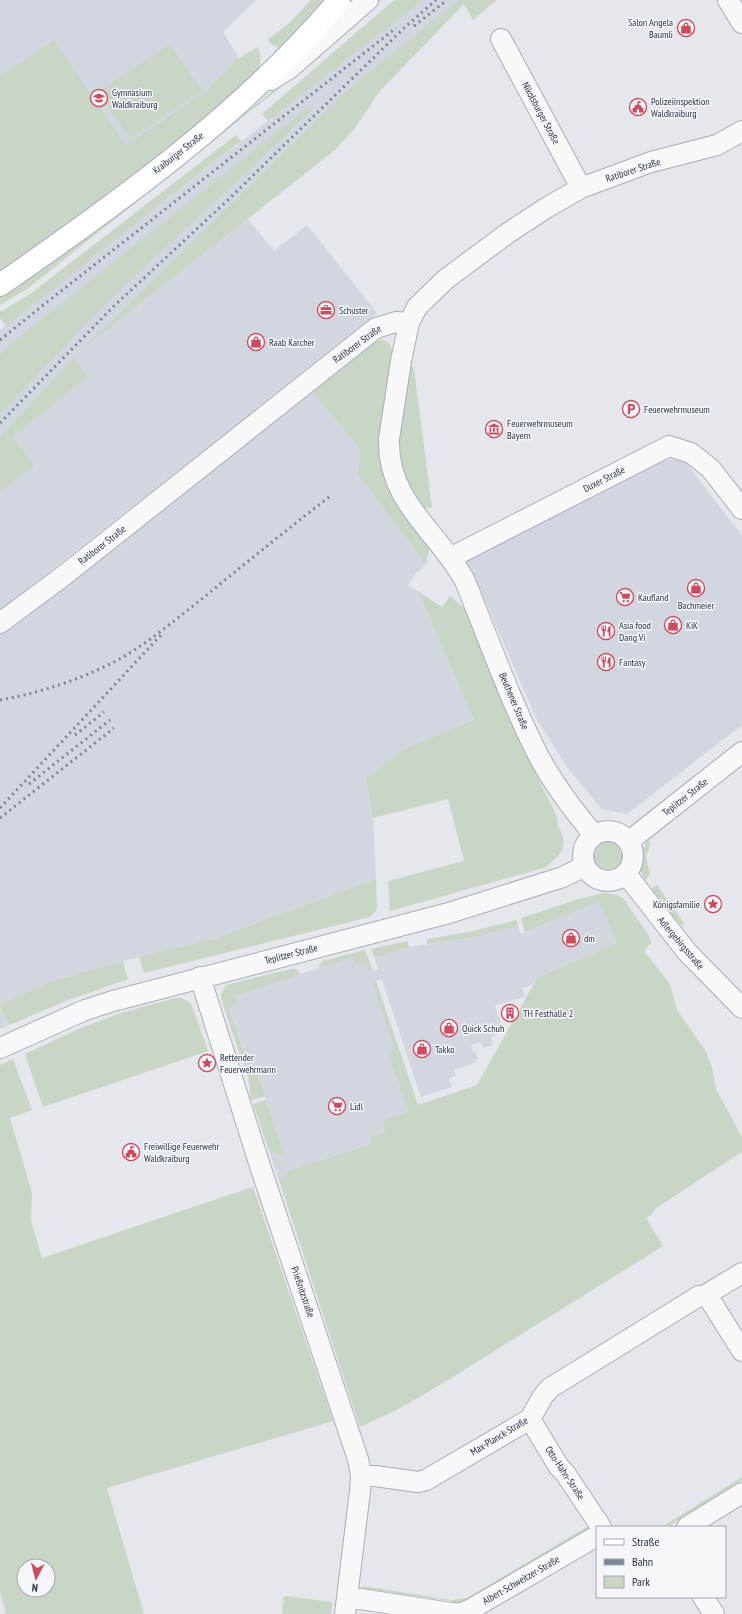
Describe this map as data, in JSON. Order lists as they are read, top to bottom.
{
  "streets": {
    "main road": ["Kraiburger Straße"],
    "street": [
      "Nikolsburger Straße",
      "Ratiborer Straße",
      "Duxer Straße",
      "Beuthener Straße",
      "Teplitzer Straße",
      "Adlergebirgsstraße",
      "Prießnitzstraße",
      "Max-Planck-Straße",
      "Otto-Hahn-Straße",
      "Albert-Schweitzer-Straße"
    ]
  },
  "crossings": [
    ["Nikolsburger Straße", "Ratiborer Straße"],
    ["Ratiborer Straße", "Beuthener Straße"],
    ["Duxer Straße", "Beuthener Straße"],
    ["Beuthener Straße", "Teplitzer Straße"],
    ["Beuthener Straße", "Adlergebirgsstraße"],
    ["Teplitzer Straße", "Adlergebirgsstraße"],
    ["Teplitzer Straße", "Prießnitzstraße"],
    ["Prießnitzstraße", "Max-Planck-Straße"],
    ["Prießnitzstraße", "Albert-Schweitzer-Straße"],
    ["Max-Planck-Straße", "Otto-Hahn-Straße"]
  ],
  "places": {
    "shop": [
      "Salon Angela Baumli",
      "Raab Karcher",
      "Bachmeier",
      "KiK",
      "dm",
      "Quick Schuh",
      "Takko"
    ],
    "school or university": ["Gymnasium Waldkraiburg"],
    "public building": ["Polizeiinspektion Waldkraiburg", "Freiwillige Feuerwehr Waldkraiburg"],
    "office": ["Schuster"],
    "parking": ["Feuerwehrmuseum"],
    "museum": ["Feuerwehrmuseum Bayern"],
    "supermarket": ["Kaufland", "Lidl"],
    "restaurant": ["Asia food Dang Vi", "Fantasy"],
    "place": ["Königsfamilie", "Rettender Feuerwehrmann"],
    "building": ["TH Festhalle 2"]
  },
  "legend": ["Straße", "Bahn", "Park"],
  "north": "bottom"
}
